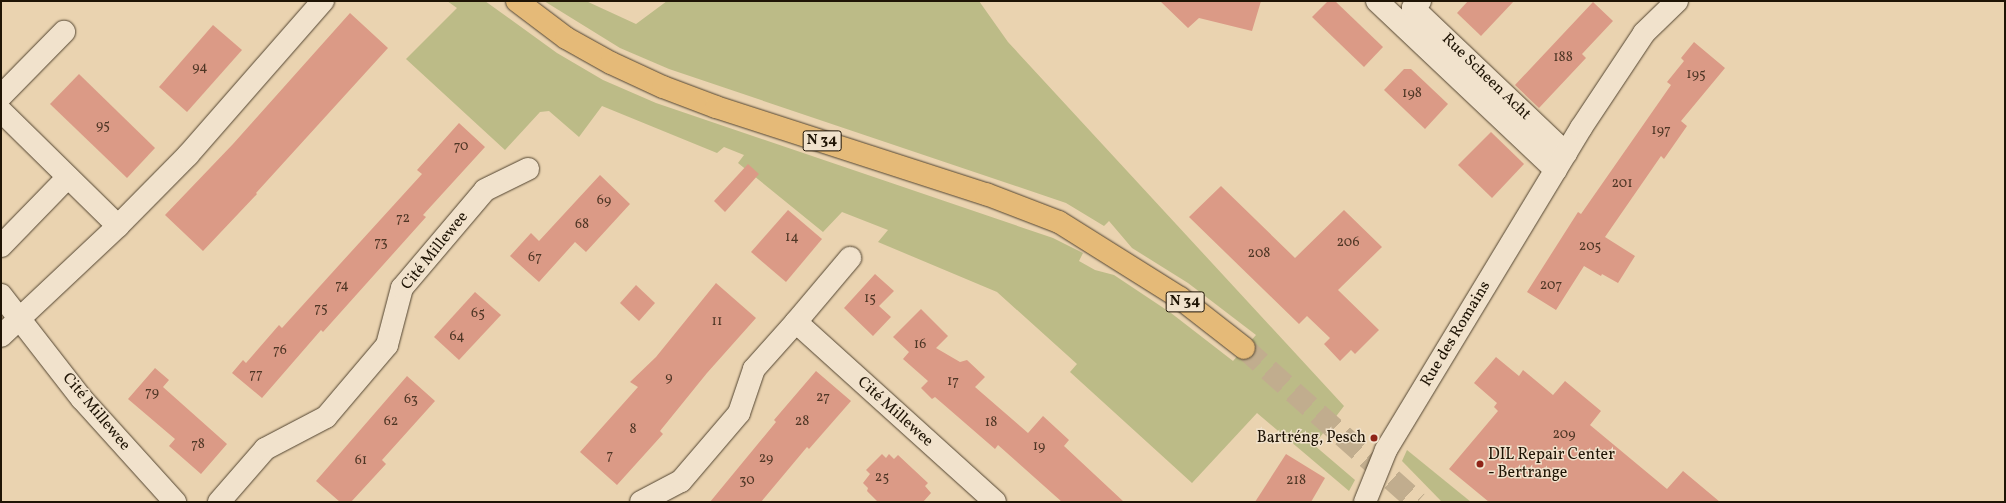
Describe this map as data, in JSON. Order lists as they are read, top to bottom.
{
  "streets": {
    "main road": ["N 34"],
    "street": ["Rue Scheen Acht", "Cité Millewee", "Rue des Romains"]
  },
  "crossings": [
    ["Rue Scheen Acht", "Rue des Romains"]
  ],
  "places": ["Bartréng, Pesch", "DIL Repair Center - Bertrange"],
  "house_numbers": [
    "188",
    "94",
    "195",
    "198",
    "95",
    "197",
    "70",
    "201",
    "69",
    "72",
    "68",
    "14",
    "73",
    "206",
    "205",
    "208",
    "67",
    "74",
    "207",
    "15",
    "75",
    "65",
    "11",
    "64",
    "16",
    "76",
    "77",
    "9",
    "17",
    "79",
    "27",
    "63",
    "62",
    "28",
    "18",
    "8",
    "209",
    "78",
    "19",
    "7",
    "29",
    "61",
    "25",
    "30",
    "218"
  ]
}
